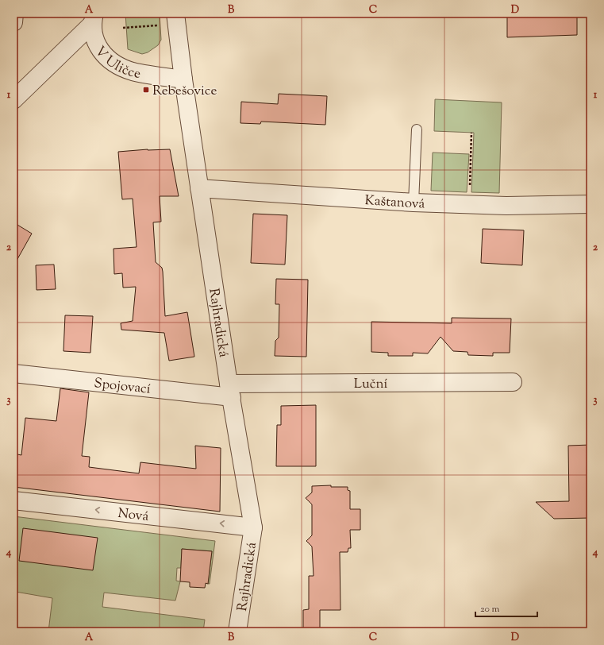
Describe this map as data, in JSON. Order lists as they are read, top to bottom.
{
  "streets": {
    "street": [
      "V Uličce",
      "Kaštanová",
      "Rajhradická",
      "Luční",
      "Spojovací",
      "Nová"
    ]
  },
  "crossings": [
    ["V Uličce", "Rajhradická"],
    ["Kaštanová", "Rajhradická"],
    ["Rajhradická", "Luční"],
    ["Rajhradická", "Spojovací"],
    ["Rajhradická", "Nová"],
    ["Luční", "Spojovací"]
  ],
  "one_way": ["Nová"],
  "places": {
    "transit": ["Rebešovice"]
  },
  "scale_bar": "20 m",
  "grid": {
    "columns": [
      "A",
      "B",
      "C",
      "D"
    ],
    "rows": [
      "1",
      "2",
      "3",
      "4"
    ]
  }
}
